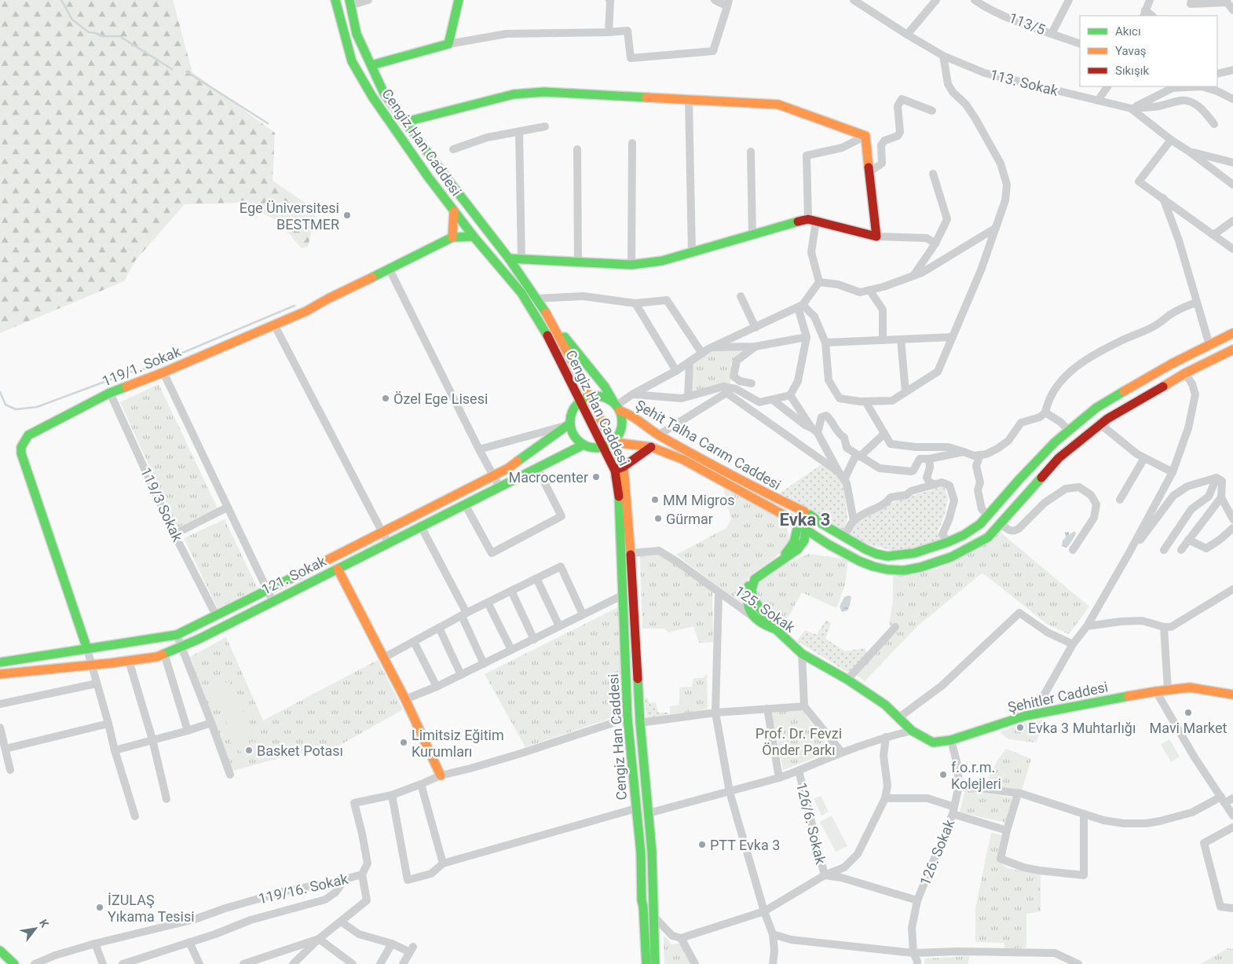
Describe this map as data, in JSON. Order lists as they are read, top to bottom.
{
  "streets": {
    "street": [
      "113/5",
      "113. Sokak",
      "Cengiz Han Caddesi",
      "119/1. Sokak",
      "Şehit Talha Carım Caddesi",
      "119/3 Sokak",
      "121. Sokak",
      "125. Sokak",
      "Şehitler Caddesi",
      "126/6. Sokak",
      "126. Sokak",
      "119/16. Sokak"
    ]
  },
  "crossings": [
    ["Cengiz Han Caddesi", "119/1. Sokak"],
    ["Cengiz Han Caddesi", "Şehit Talha Carım Caddesi"],
    ["Cengiz Han Caddesi", "125. Sokak"],
    ["Cengiz Han Caddesi", "119/16. Sokak"],
    ["119/1. Sokak", "119/3 Sokak"],
    ["119/1. Sokak", "121. Sokak"],
    ["119/3 Sokak", "121. Sokak"],
    ["125. Sokak", "Şehitler Caddesi"],
    ["Şehitler Caddesi", "126. Sokak"]
  ],
  "districts": ["Evka 3"],
  "parks": ["Prof. Dr. Fevzi Önder Parkı"],
  "places": [
    "Ege Üniversitesi BESTMER",
    "Özel Ege Lisesi",
    "Macrocenter",
    "MM Migros",
    "Gürmar",
    "Mavi Market",
    "Evka 3 Muhtarlığı",
    "Limitsiz Eğitim Kurumları",
    "Basket Potası",
    "f.o.r.m. Kolejleri",
    "PTT Evka 3",
    "İZULAŞ Yıkama Tesisi"
  ],
  "legend": ["Akıcı", "Yavaş", "Sıkışık"],
  "north": "top right"
}
